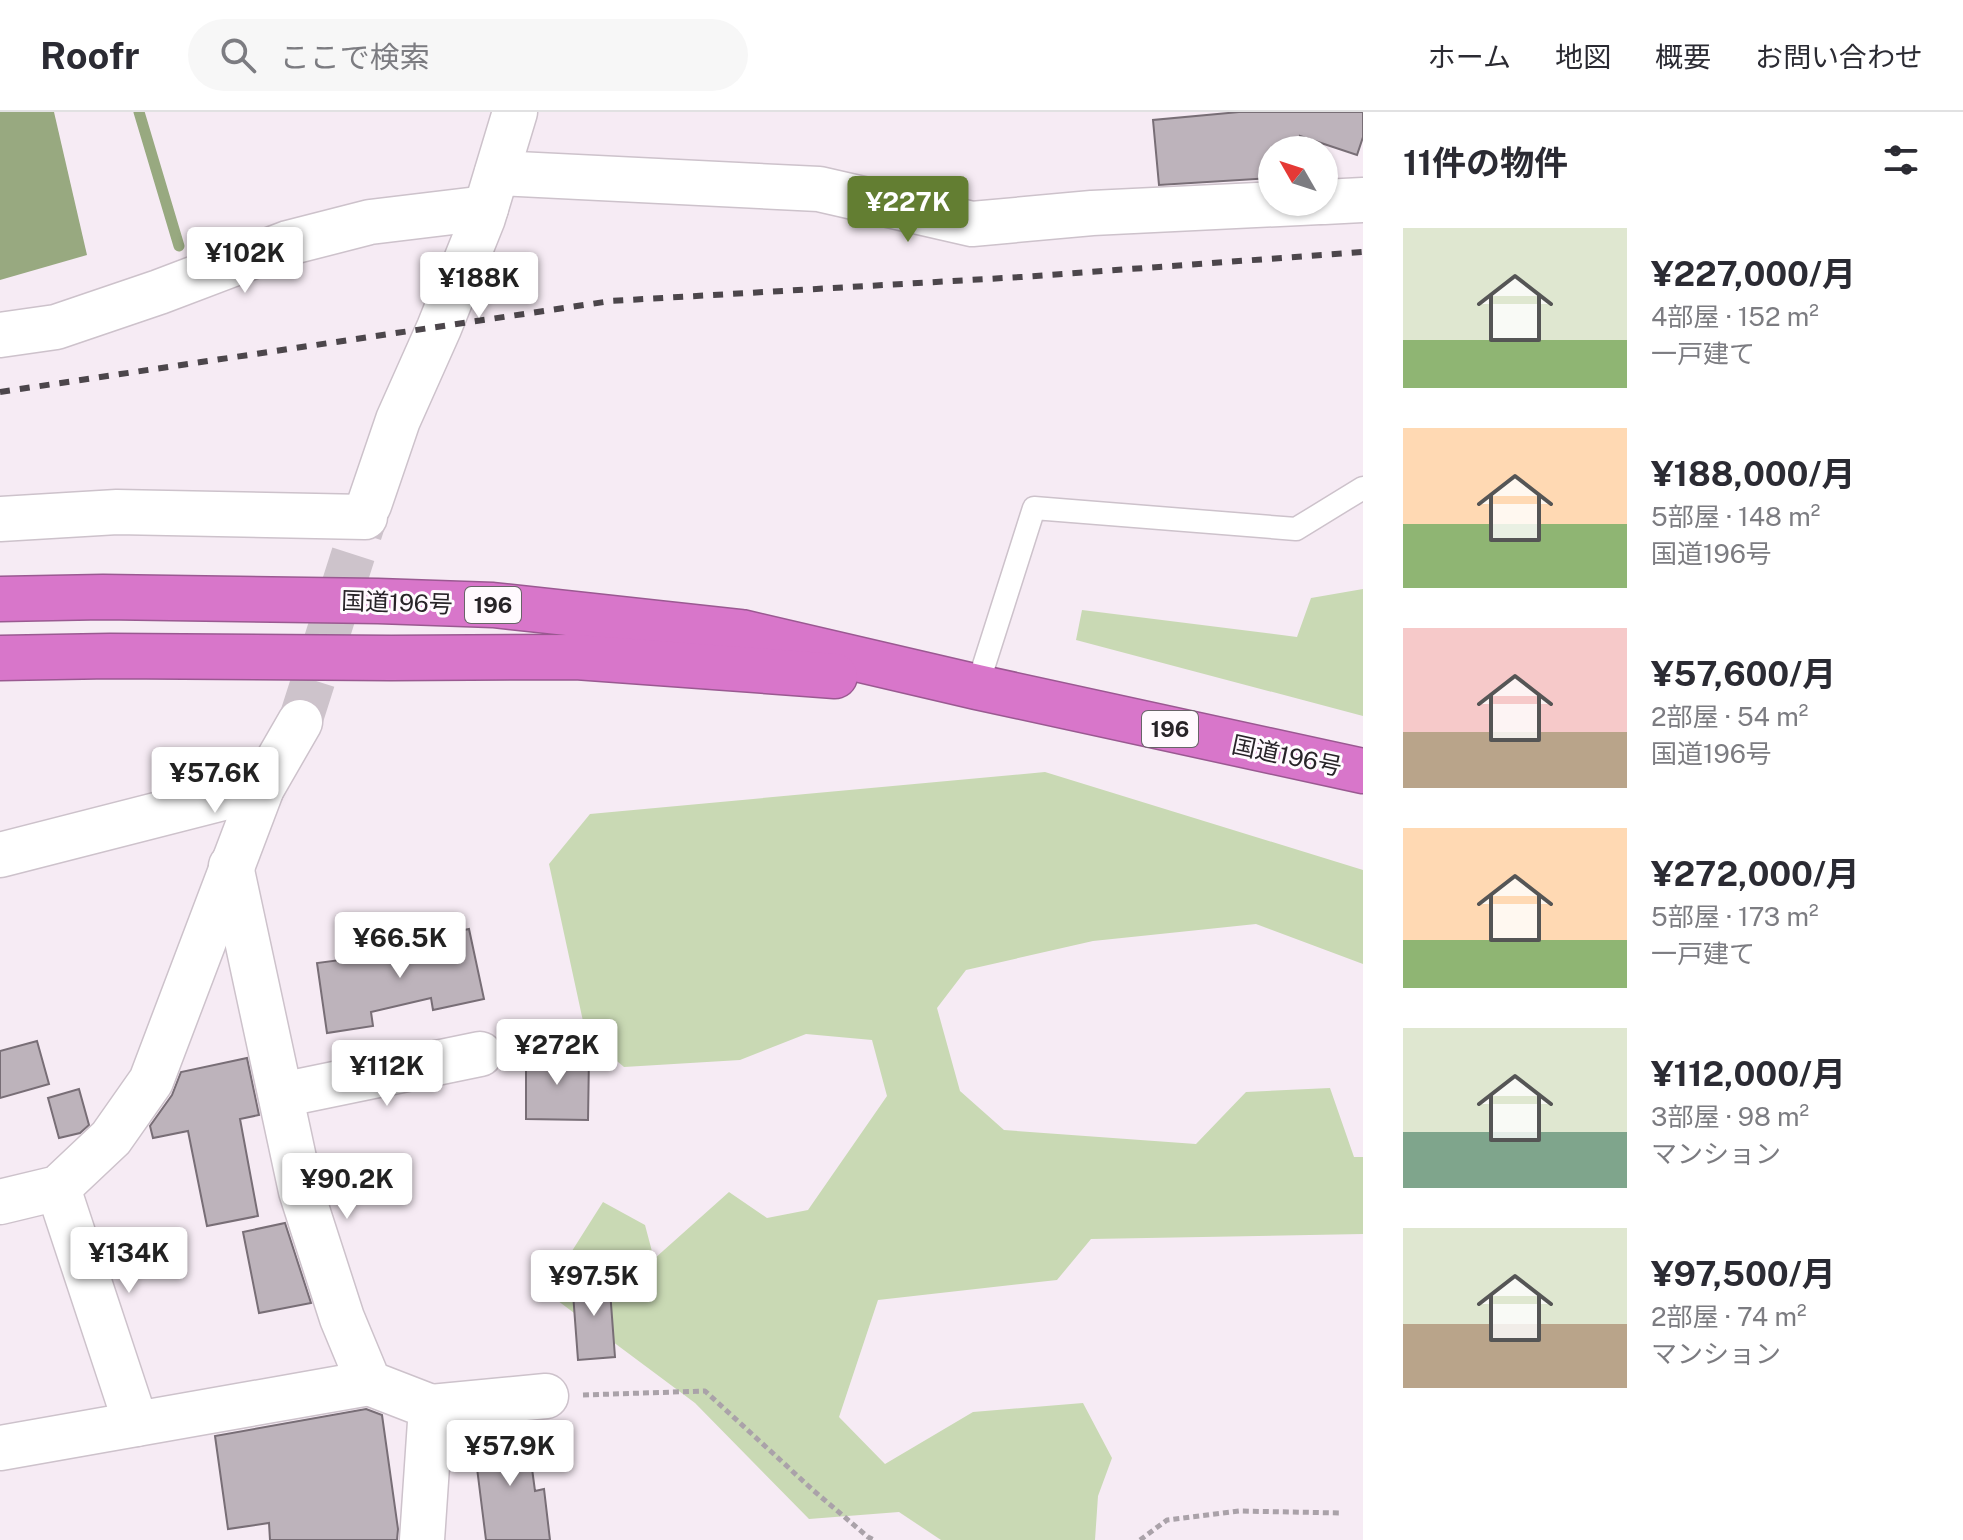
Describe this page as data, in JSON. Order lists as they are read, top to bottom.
{
  "streets": {
    "highway": ["国道196号", "196"]
  },
  "north": "top left",
  "page": {
    "header": "Roofr",
    "search": "ここで検索",
    "nav": [
      "ホーム",
      "地図",
      "概要",
      "お問い合わせ"
    ],
    "heading": "11件の物件",
    "price": [
      "¥227K",
      "¥102K",
      "¥188K",
      "¥57.6K",
      "¥66.5K",
      "¥272K",
      "¥112K",
      "¥90.2K",
      "¥134K",
      "¥97.5K",
      "¥57.9K"
    ],
    "list": [
      {
        "name": "¥227,000/月",
        "note": "4部屋 · 152 m² · 一戸建て"
      },
      {
        "name": "¥188,000/月",
        "note": "5部屋 · 148 m² · 国道196号"
      },
      {
        "name": "¥57,600/月",
        "note": "2部屋 · 54 m² · 国道196号"
      },
      {
        "name": "¥272,000/月",
        "note": "5部屋 · 173 m² · 一戸建て"
      },
      {
        "name": "¥112,000/月",
        "note": "3部屋 · 98 m² · マンション"
      },
      {
        "name": "¥97,500/月",
        "note": "2部屋 · 74 m² · マンション"
      }
    ]
  }
}
